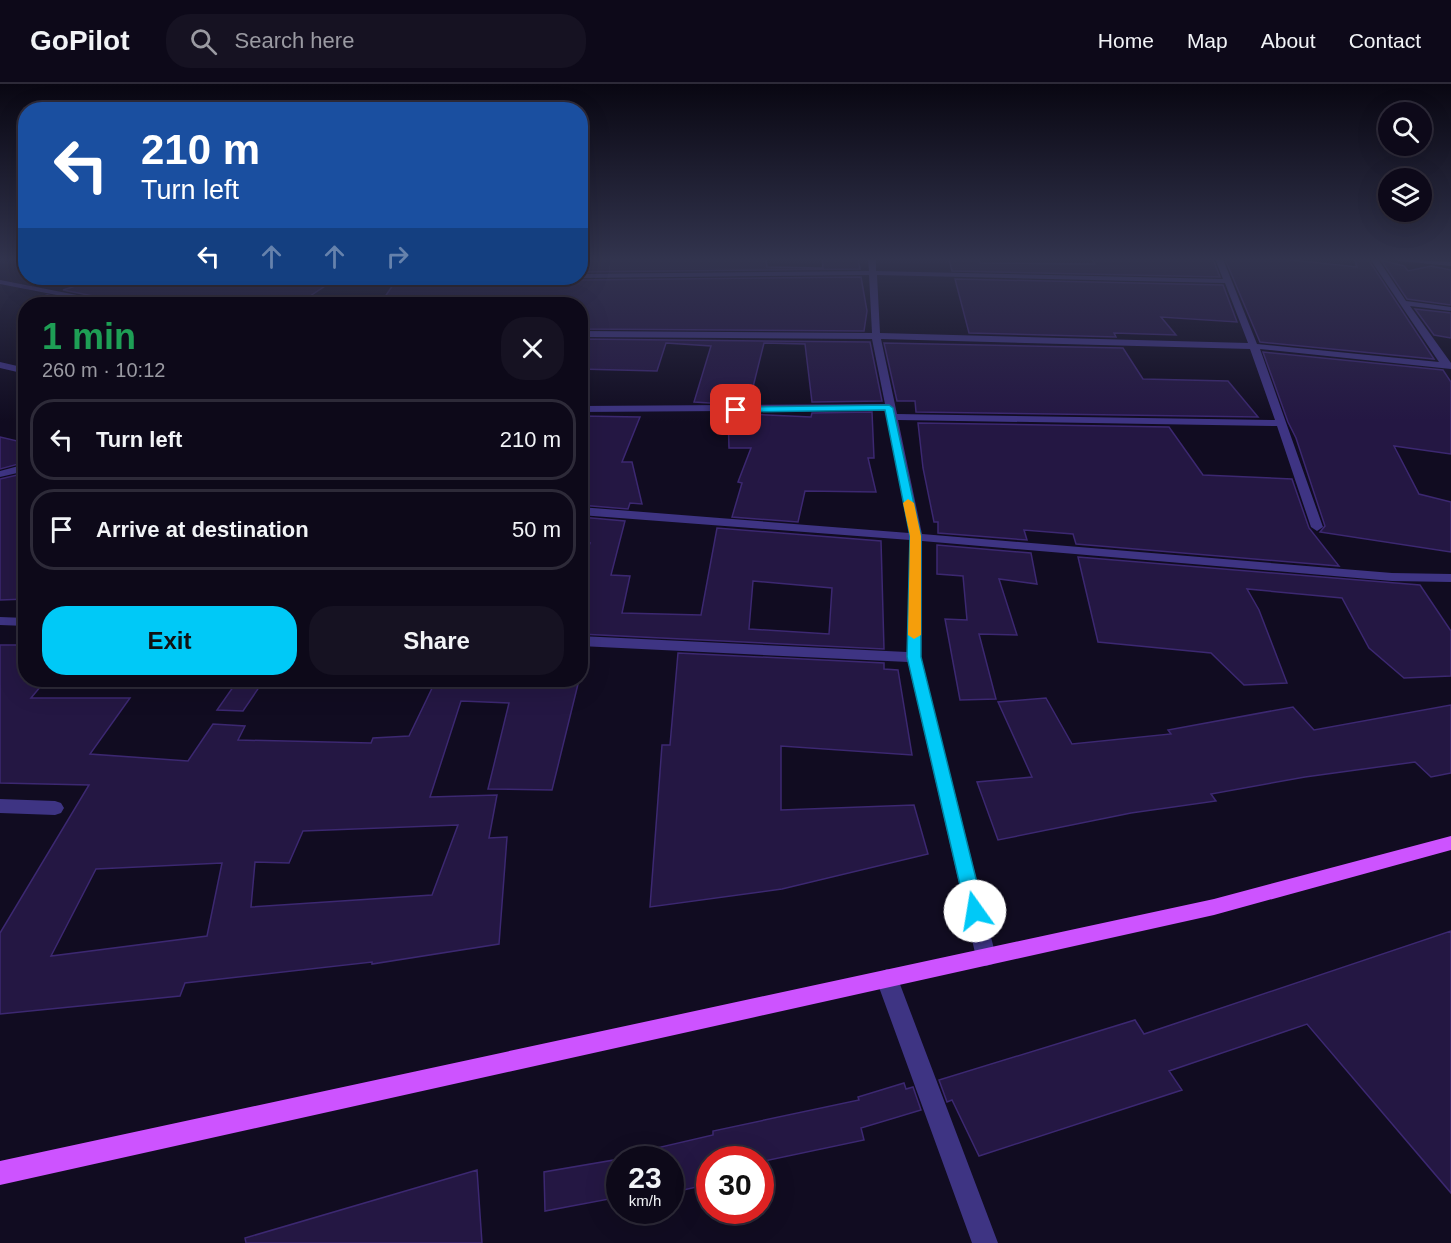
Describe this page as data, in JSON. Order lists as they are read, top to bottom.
{
  "page": {
    "header": "GoPilot",
    "search": "Search here",
    "nav": [
      "Home",
      "Map",
      "About",
      "Contact"
    ],
    "turn": ["210 m", "Turn left"],
    "heading": ["1 min", "260 m · 10:12"],
    "list": [
      {
        "name": "Turn left",
        "value": "210 m"
      },
      {
        "name": "Arrive at destination",
        "value": "50 m"
      }
    ],
    "buttons": ["Exit", "Share"],
    "speed": "23 km/h",
    "limit": "30"
  }
}
